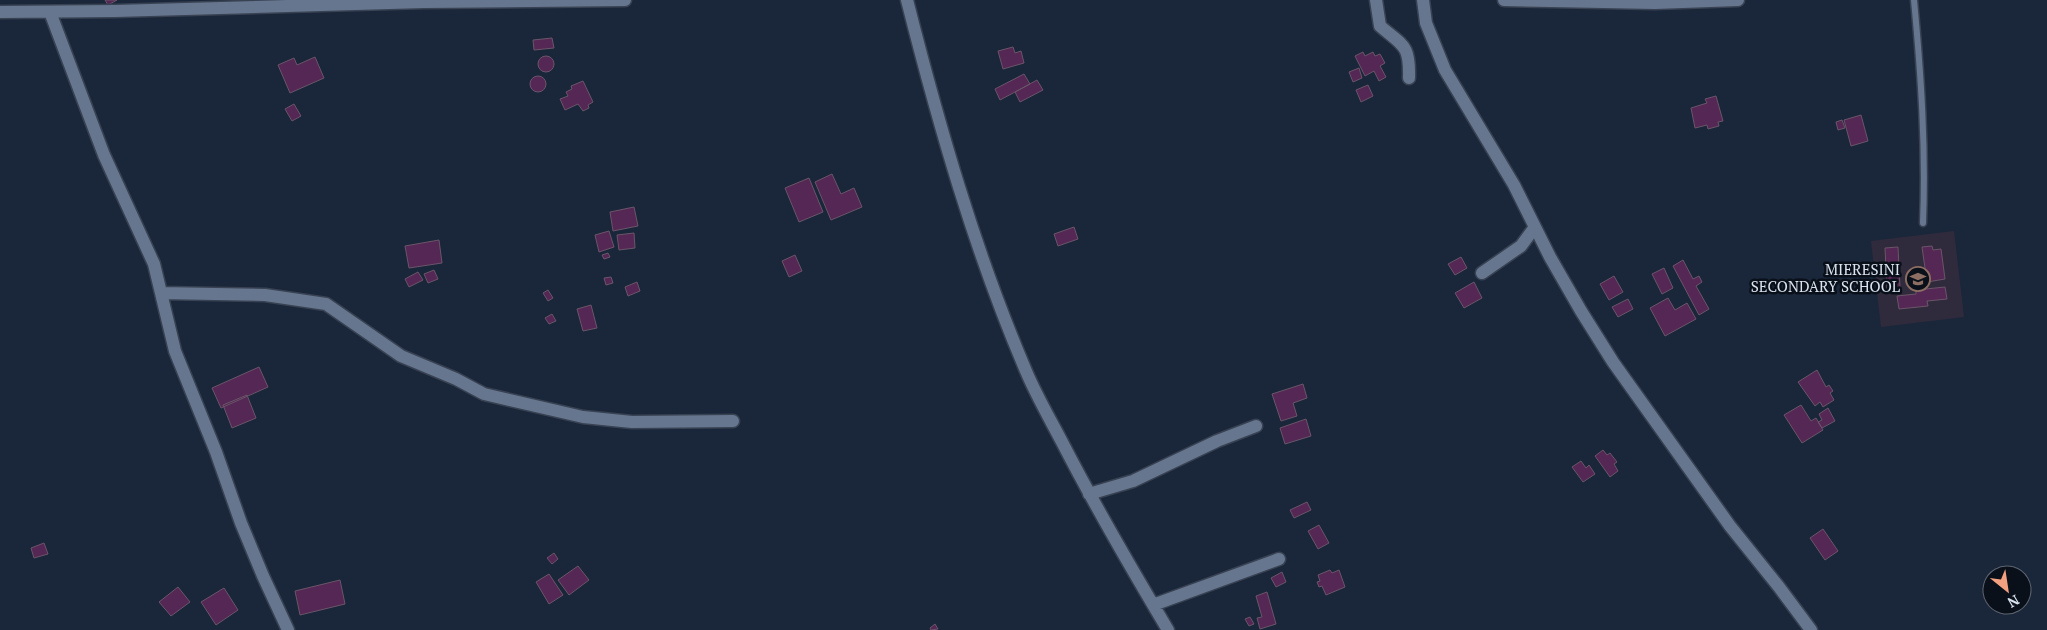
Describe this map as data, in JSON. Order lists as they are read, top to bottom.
{
  "places": {
    "school or university": ["MIERESINI SECONDARY SCHOOL"]
  },
  "north": "bottom right"
}
